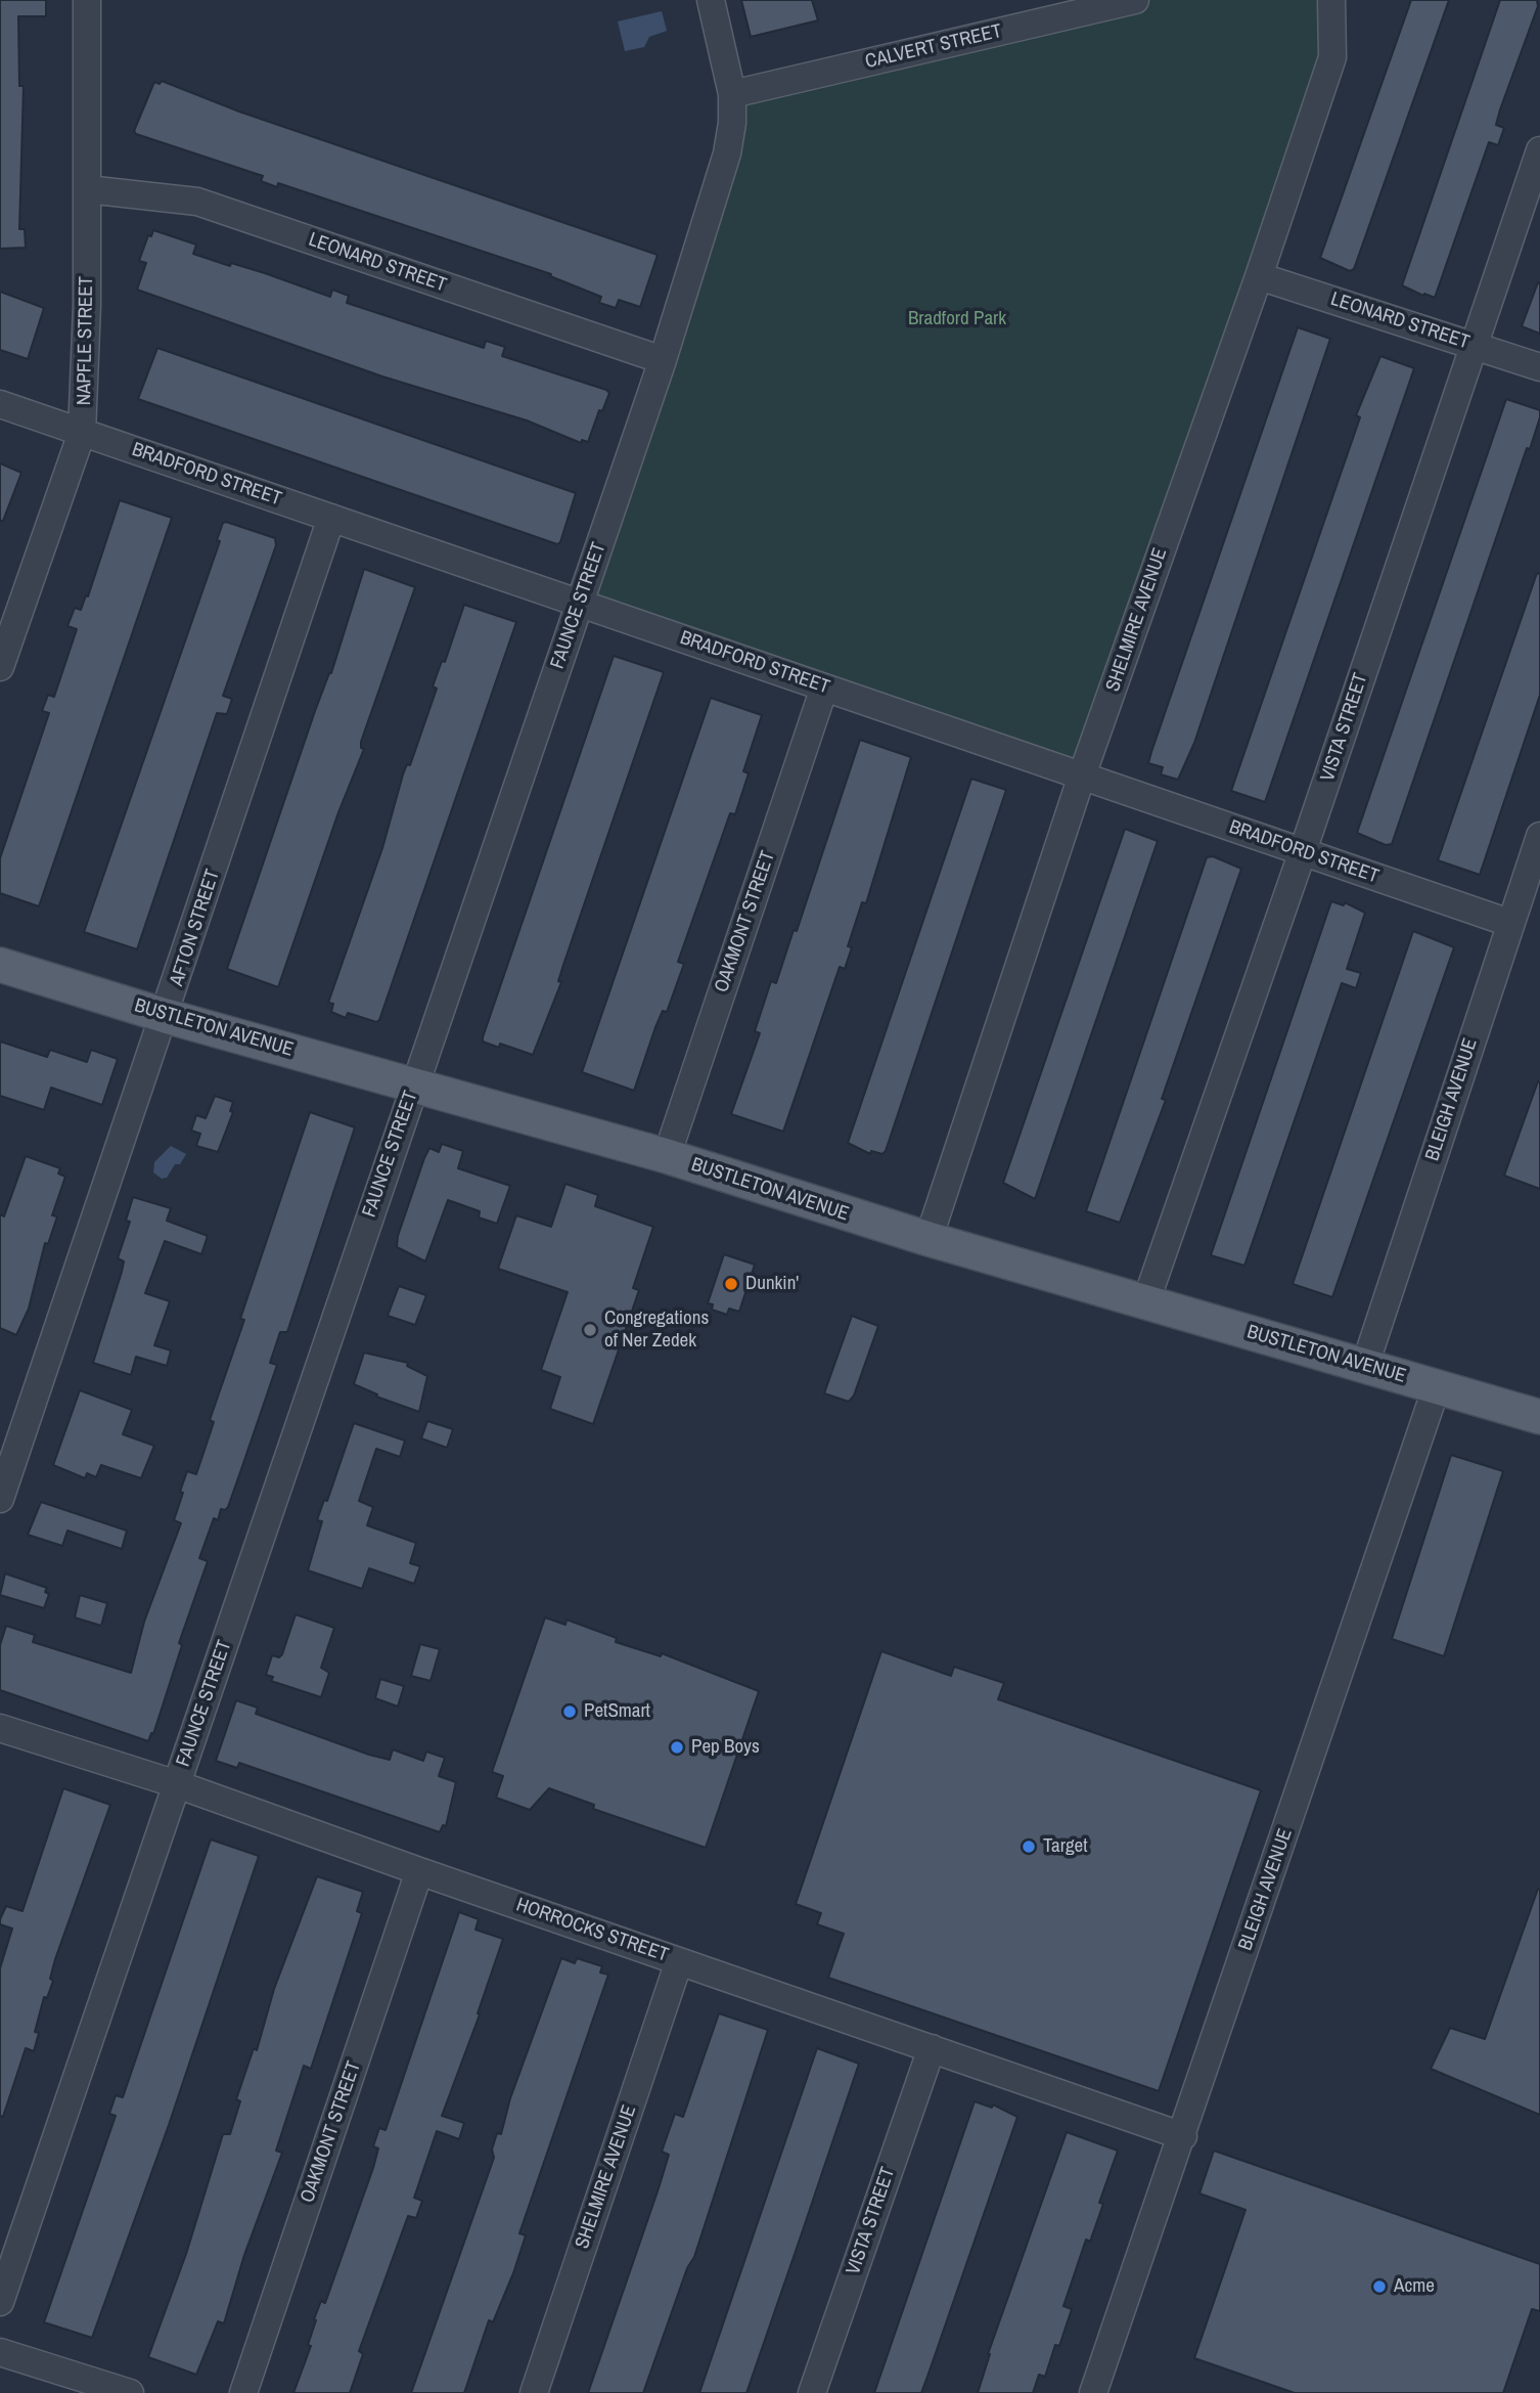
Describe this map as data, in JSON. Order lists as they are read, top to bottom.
{
  "streets": {
    "main road": ["BUSTLETON AVENUE"],
    "street": [
      "CALVERT STREET",
      "LEONARD STREET",
      "NAPFLE STREET",
      "BRADFORD STREET",
      "FAUNCE STREET",
      "SHELMIRE AVENUE",
      "VISTA STREET",
      "OAKMONT STREET",
      "AFTON STREET",
      "BLEIGH AVENUE",
      "HORROCKS STREET"
    ]
  },
  "crossings": [
    ["CALVERT STREET", "FAUNCE STREET"],
    ["LEONARD STREET", "NAPFLE STREET"],
    ["LEONARD STREET", "FAUNCE STREET"],
    ["LEONARD STREET", "SHELMIRE AVENUE"],
    ["LEONARD STREET", "VISTA STREET"],
    ["NAPFLE STREET", "BRADFORD STREET"],
    ["BRADFORD STREET", "FAUNCE STREET"],
    ["BRADFORD STREET", "SHELMIRE AVENUE"],
    ["BRADFORD STREET", "VISTA STREET"],
    ["BRADFORD STREET", "OAKMONT STREET"],
    ["BRADFORD STREET", "AFTON STREET"],
    ["BRADFORD STREET", "BLEIGH AVENUE"],
    ["FAUNCE STREET", "BUSTLETON AVENUE"],
    ["FAUNCE STREET", "HORROCKS STREET"],
    ["SHELMIRE AVENUE", "BUSTLETON AVENUE"],
    ["SHELMIRE AVENUE", "HORROCKS STREET"],
    ["VISTA STREET", "BUSTLETON AVENUE"],
    ["VISTA STREET", "HORROCKS STREET"],
    ["OAKMONT STREET", "BUSTLETON AVENUE"],
    ["OAKMONT STREET", "HORROCKS STREET"],
    ["AFTON STREET", "BUSTLETON AVENUE"],
    ["BUSTLETON AVENUE", "BLEIGH AVENUE"],
    ["BLEIGH AVENUE", "HORROCKS STREET"]
  ],
  "parks": ["Bradford Park"],
  "places": [
    "Dunkin'",
    "Congregations of Ner Zedek",
    "PetSmart",
    "Pep Boys",
    "Target",
    "Acme"
  ]
}
